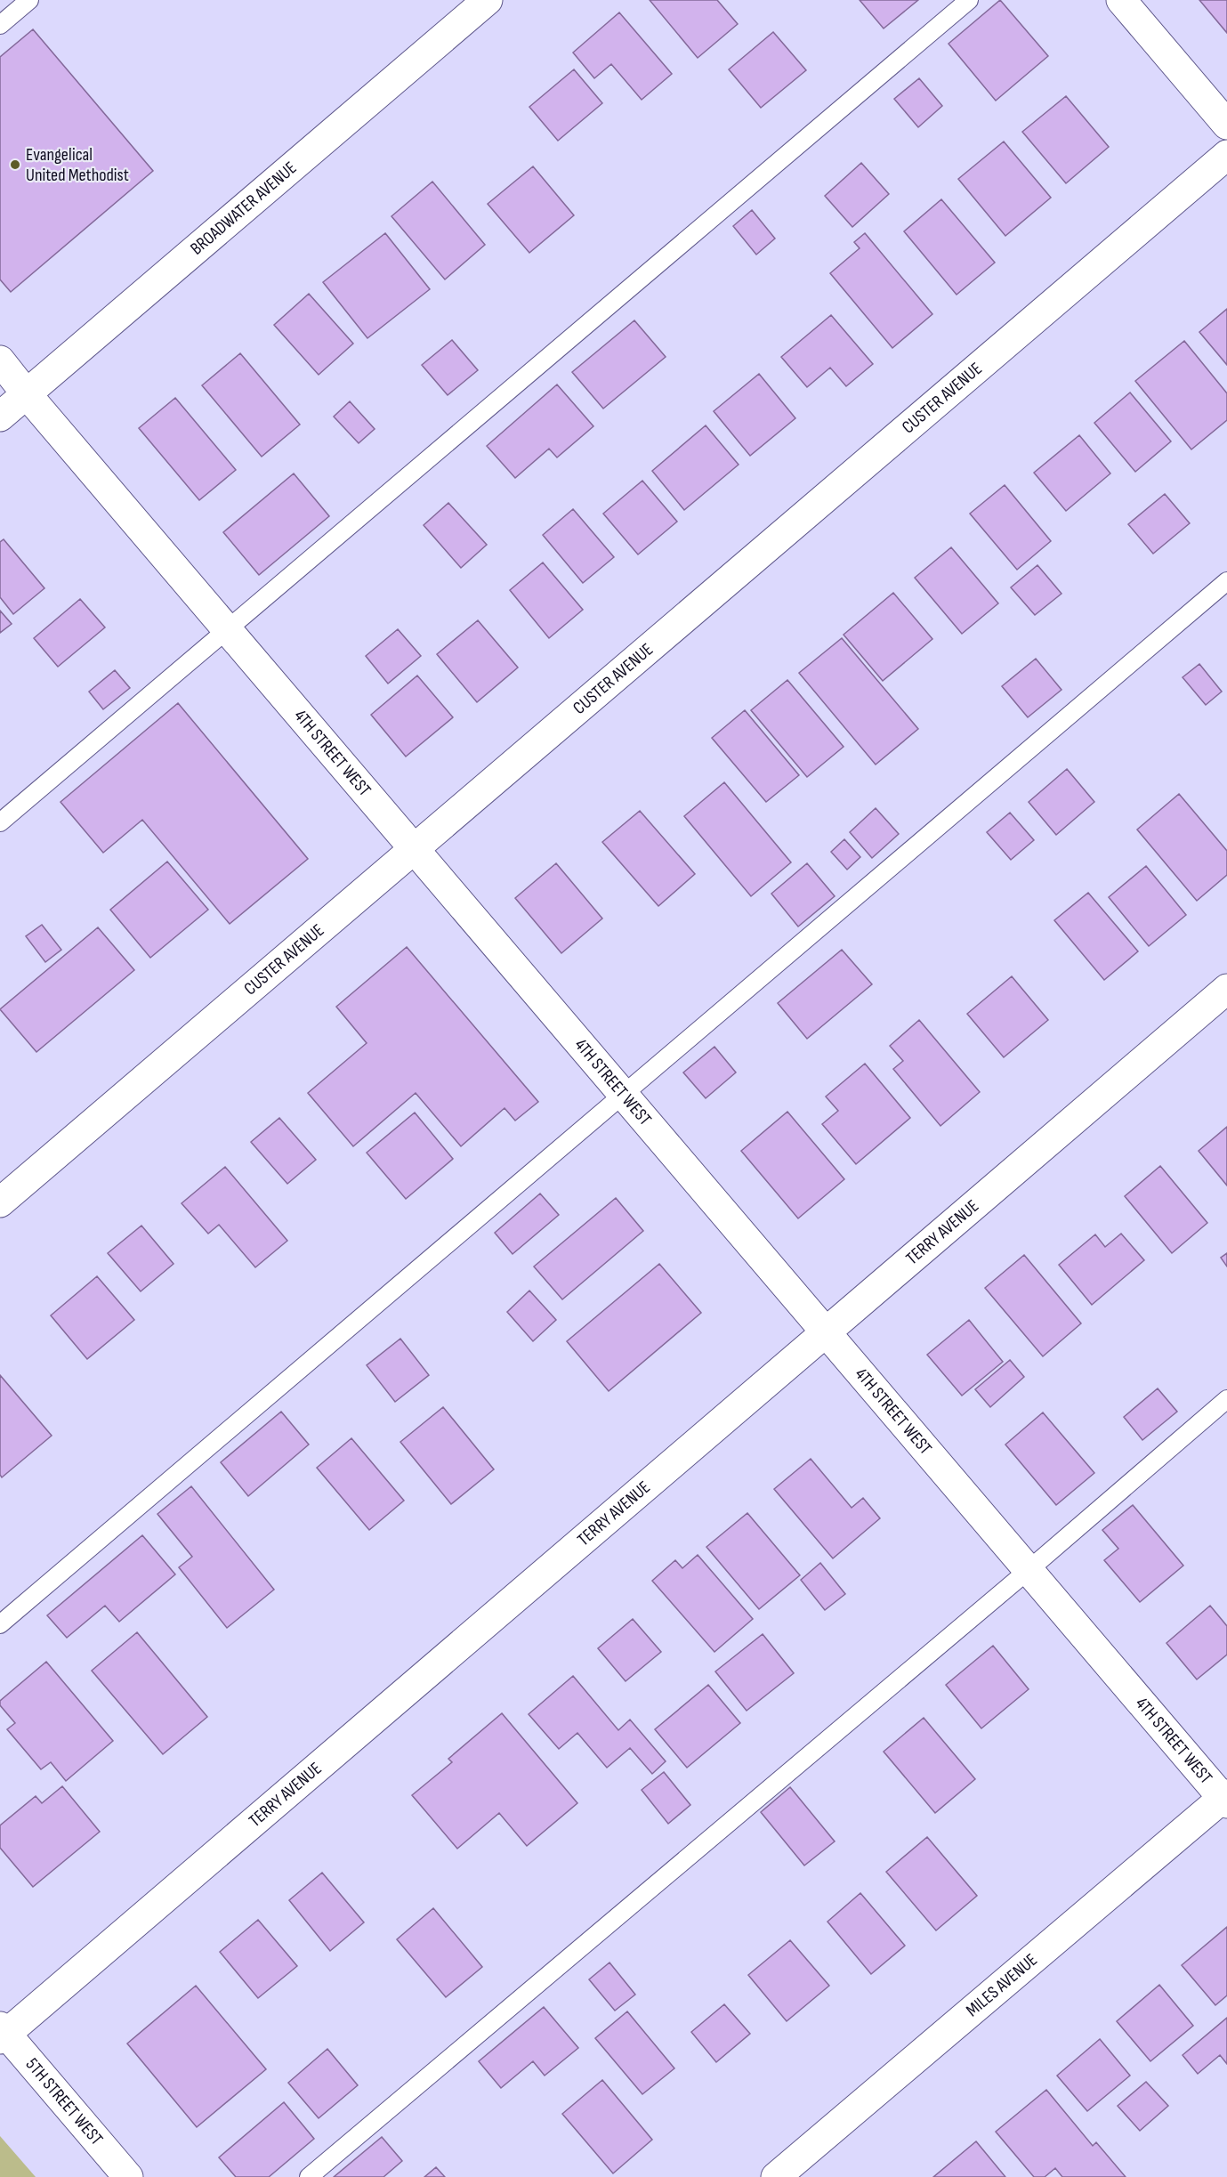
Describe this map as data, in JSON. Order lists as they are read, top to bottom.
{
  "streets": {
    "street": [
      "BROADWATER AVENUE",
      "CUSTER AVENUE",
      "4TH STREET WEST",
      "TERRY AVENUE",
      "MILES AVENUE",
      "5TH STREET WEST"
    ]
  },
  "crossings": [
    ["BROADWATER AVENUE", "4TH STREET WEST"],
    ["CUSTER AVENUE", "4TH STREET WEST"],
    ["4TH STREET WEST", "TERRY AVENUE"],
    ["4TH STREET WEST", "MILES AVENUE"],
    ["TERRY AVENUE", "5TH STREET WEST"]
  ],
  "places": ["Evangelical United Methodist"]
}
